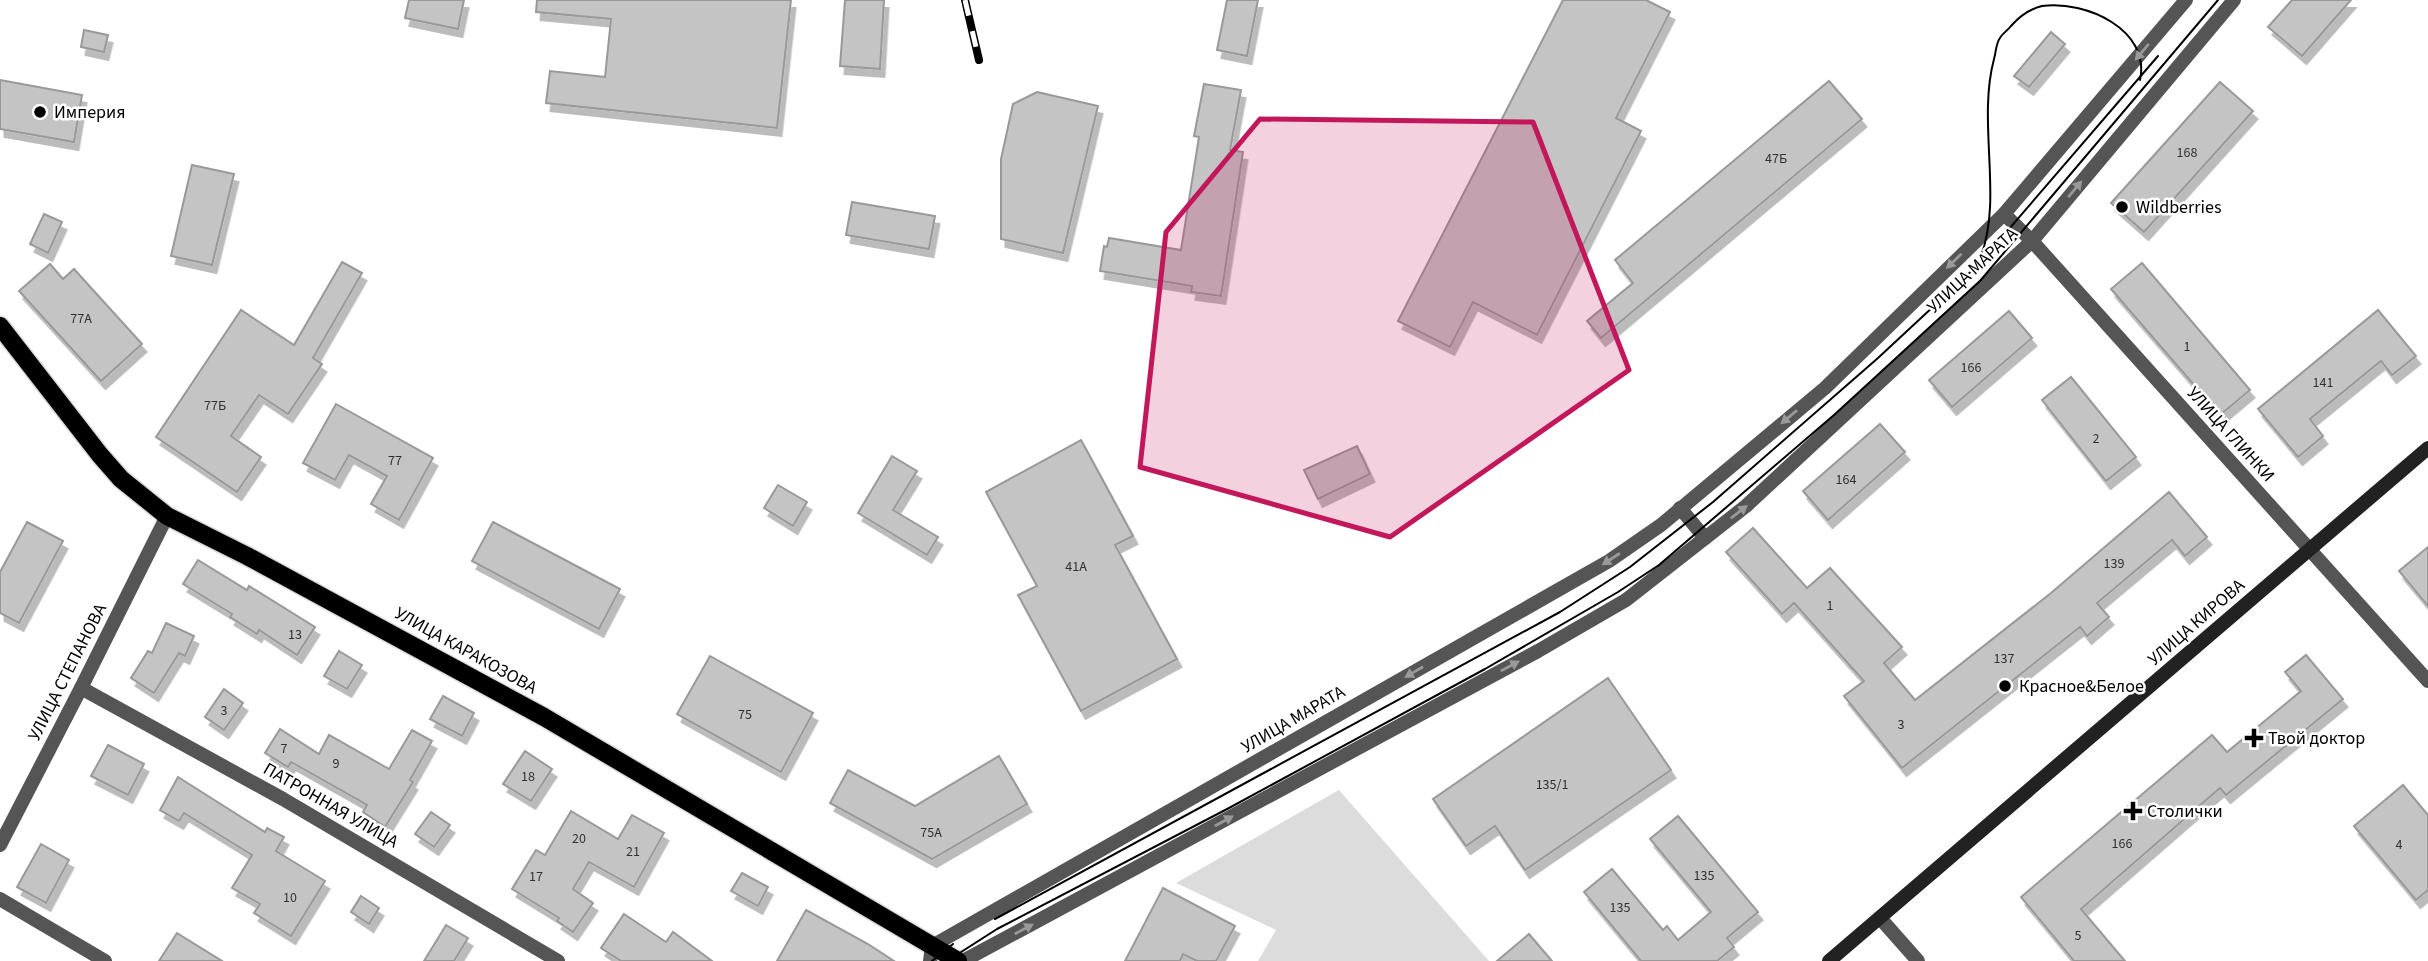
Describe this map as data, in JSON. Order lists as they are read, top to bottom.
{
  "streets": {
    "main road": ["УЛИЦА КИРОВА", "УЛИЦА КАРАКОЗОВА"],
    "street": [
      "УЛИЦА МАРАТА",
      "УЛИЦА ГЛИНКИ",
      "УЛИЦА СТЕПАНОВА",
      "ПАТРОННАЯ УЛИЦА"
    ]
  },
  "crossings": [
    ["УЛИЦА МАРАТА", "УЛИЦА ГЛИНКИ"],
    ["УЛИЦА МАРАТА", "УЛИЦА КАРАКОЗОВА"],
    ["УЛИЦА ГЛИНКИ", "УЛИЦА КИРОВА"],
    ["УЛИЦА КАРАКОЗОВА", "УЛИЦА СТЕПАНОВА"],
    ["УЛИЦА СТЕПАНОВА", "ПАТРОННАЯ УЛИЦА"]
  ],
  "places": {
    "other": ["Империя", "Wildberries", "Красное&Белое"],
    "health": ["Твой доктор", "Столички"]
  },
  "house_numbers": [
    "168",
    "47Б",
    "77А",
    "1",
    "166",
    "141",
    "77Б",
    "2",
    "77",
    "164",
    "139",
    "41А",
    "1",
    "13",
    "137",
    "3",
    "75",
    "3",
    "7",
    "9",
    "18",
    "135/1",
    "75А",
    "20",
    "166",
    "4",
    "21",
    "135",
    "17",
    "10",
    "135",
    "5"
  ]
}
